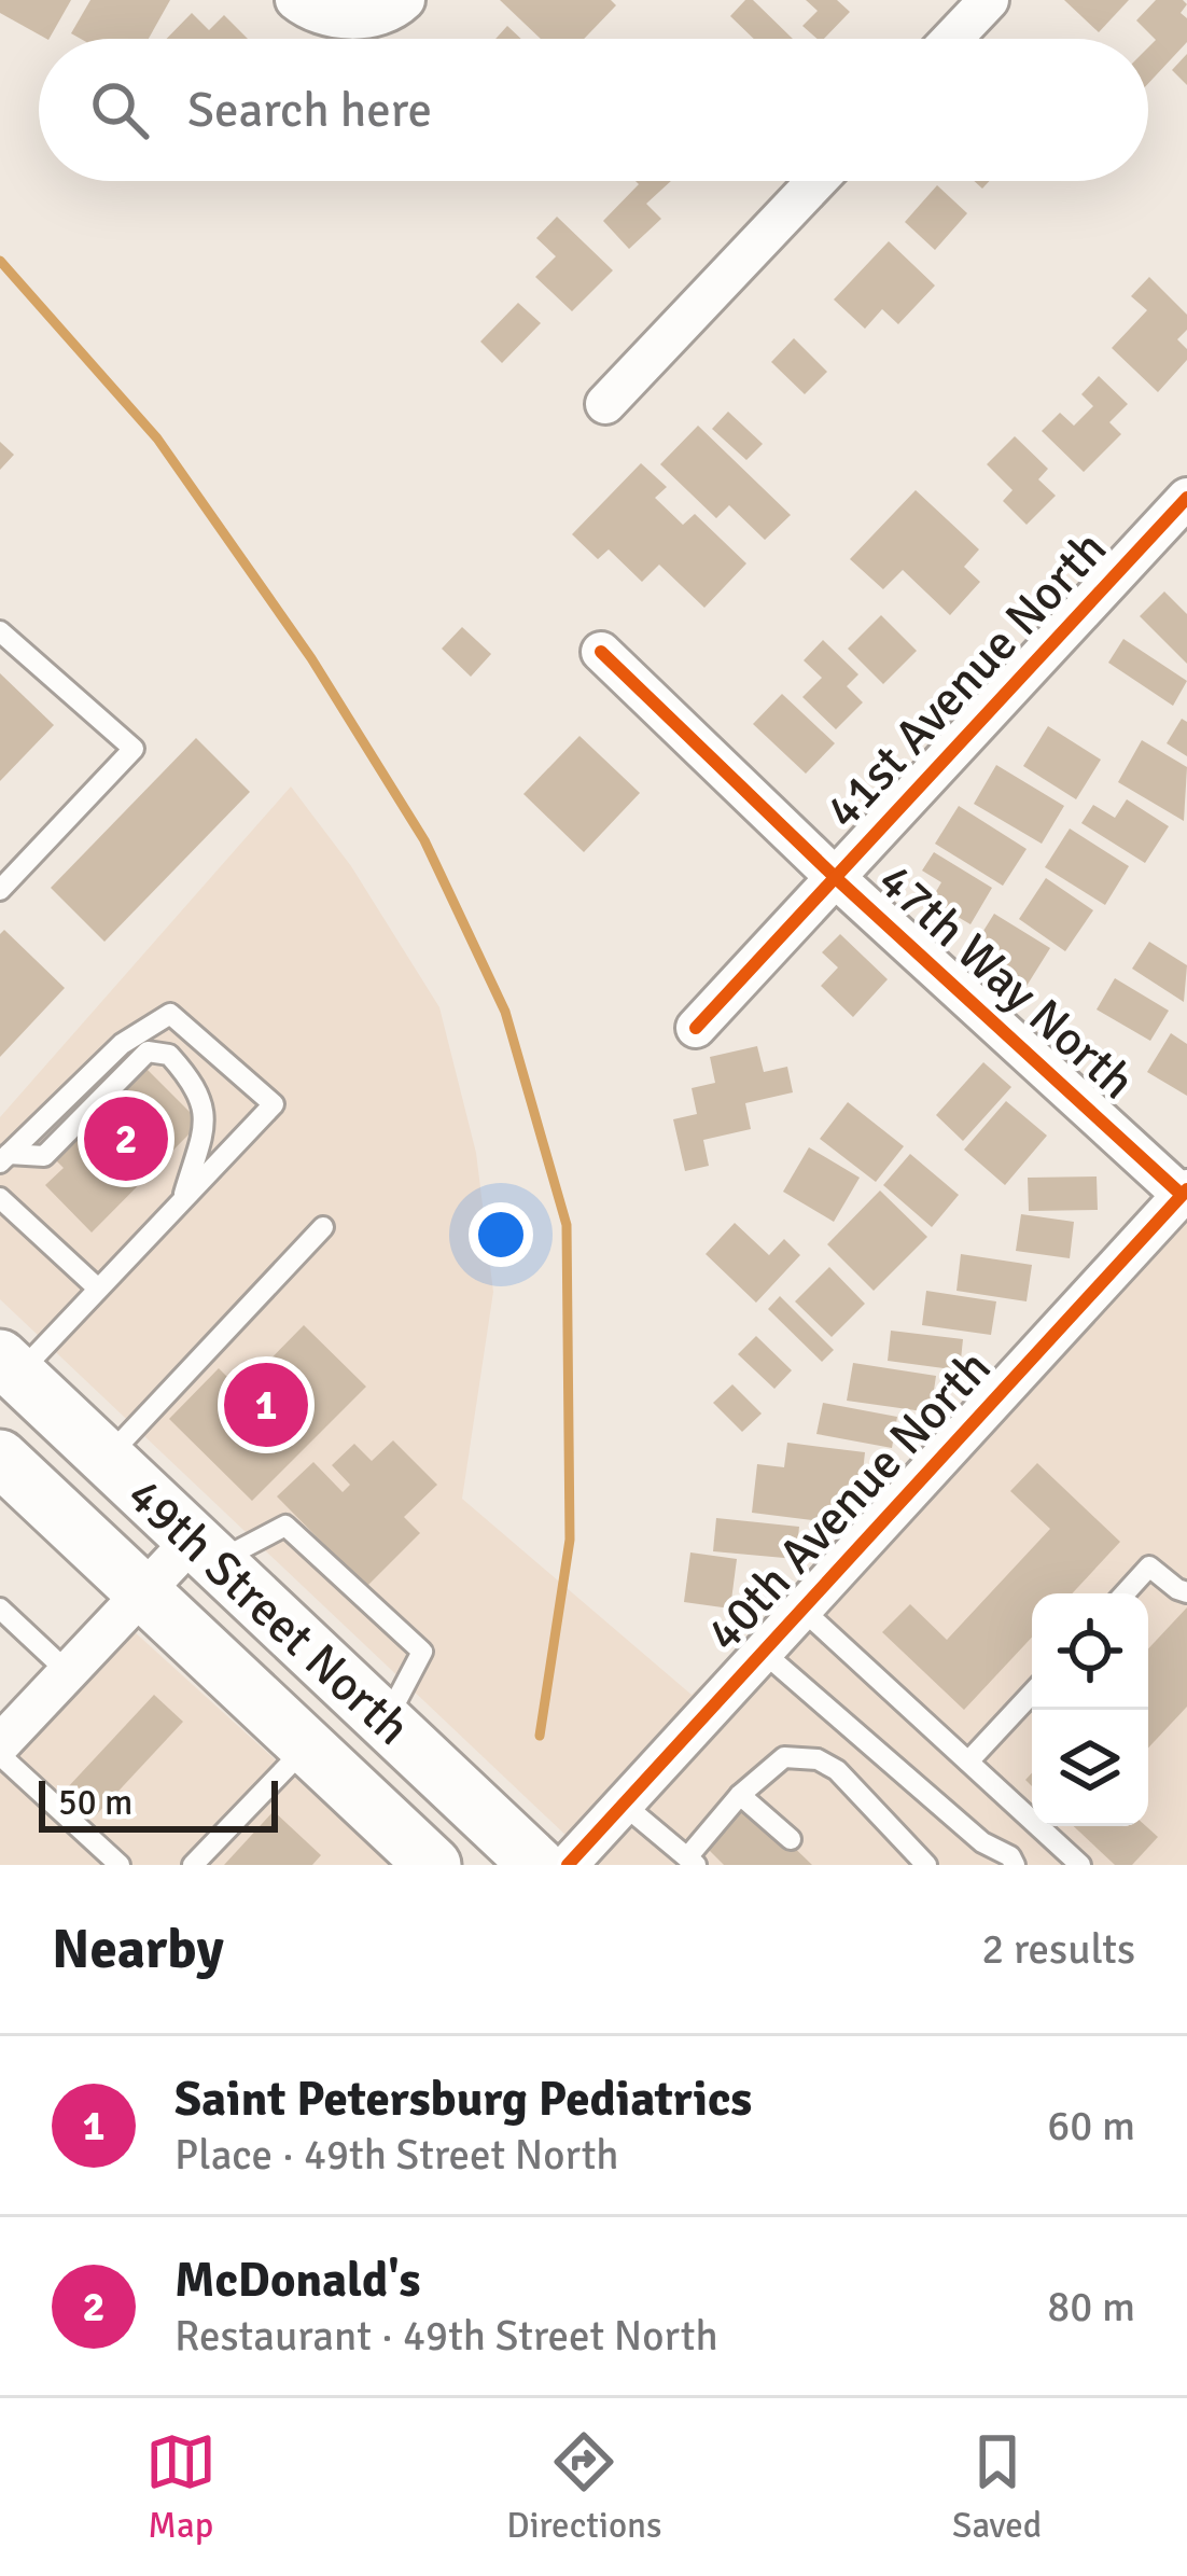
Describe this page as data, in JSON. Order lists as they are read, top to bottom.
{
  "streets": {
    "main road": ["49th Street North"],
    "street": ["41st Avenue North", "47th Way North", "40th Avenue North"]
  },
  "crossings": [
    ["41st Avenue North", "47th Way North"],
    ["47th Way North", "40th Avenue North"]
  ],
  "scale_bar": "50 m",
  "page": {
    "search": "Search here",
    "pins": ["2", "1"],
    "scale": "50 m",
    "heading": ["Nearby", "2 results"],
    "list": [
      {
        "mark": "1",
        "name": "Saint Petersburg Pediatrics",
        "note": "Place · 49th Street North",
        "value": "60 m"
      },
      {
        "mark": "2",
        "name": "McDonald's",
        "note": "Restaurant · 49th Street North",
        "value": "80 m"
      }
    ],
    "nav": ["Map", "Directions", "Saved"]
  }
}
